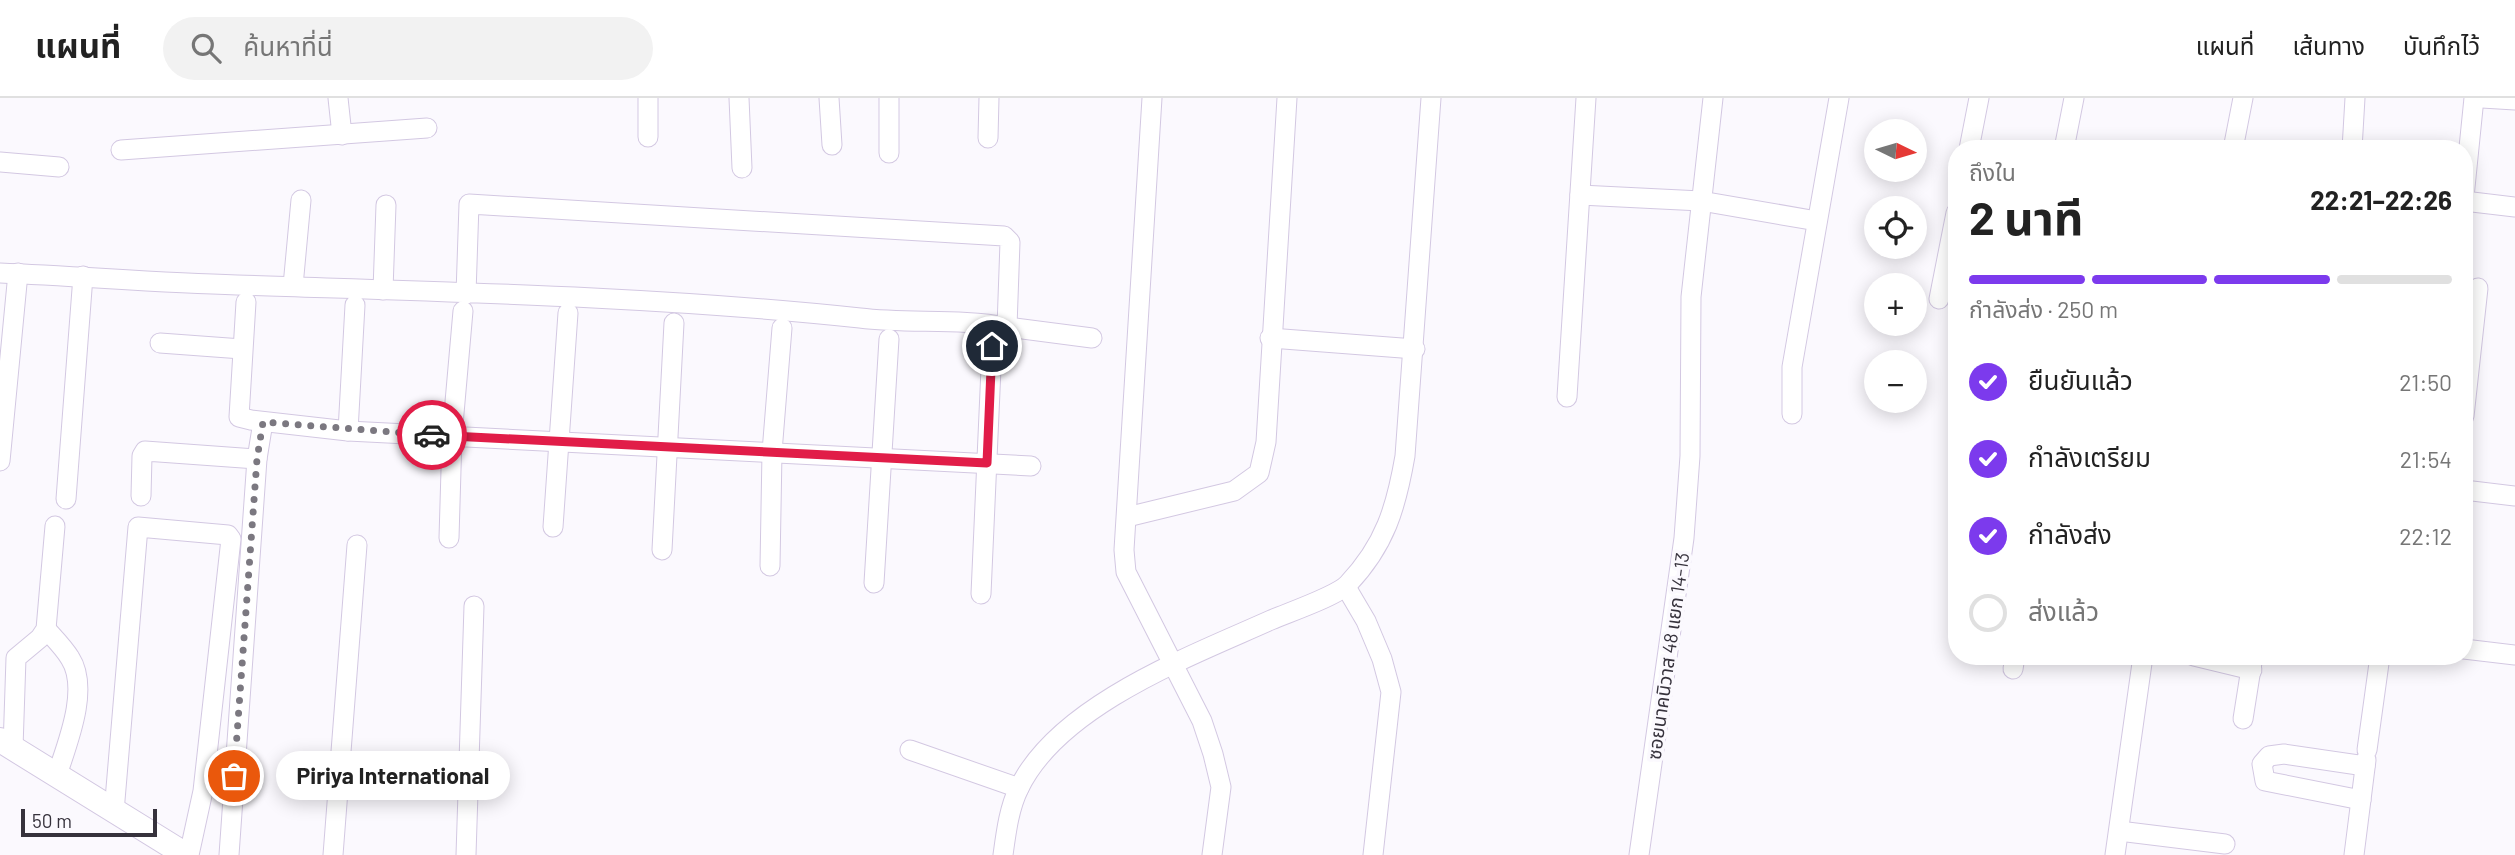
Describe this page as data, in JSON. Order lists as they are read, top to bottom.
{
  "streets": {
    "street": ["ซอยนาคนิวาส 48 แยก 14-13"]
  },
  "places": ["Piriya International"],
  "scale_bar": "50 m",
  "north": "right",
  "page": {
    "header": "แผนที่",
    "search": "ค้นหาที่นี่",
    "nav": ["แผนที่", "เส้นทาง", "บันทึกไว้"],
    "map_buttons": ["+", "−"],
    "heading": ["2 นาที", "ถึงใน", "22:21–22:26"],
    "bar": "กำลังส่ง · 250 m",
    "list": [
      ["ยืนยันแล้ว", "21:50"],
      ["กำลังเตรียม", "21:54"],
      ["กำลังส่ง", "22:12"],
      "ส่งแล้ว"
    ],
    "bubble": "Piriya International",
    "scale": "50 m"
  }
}
